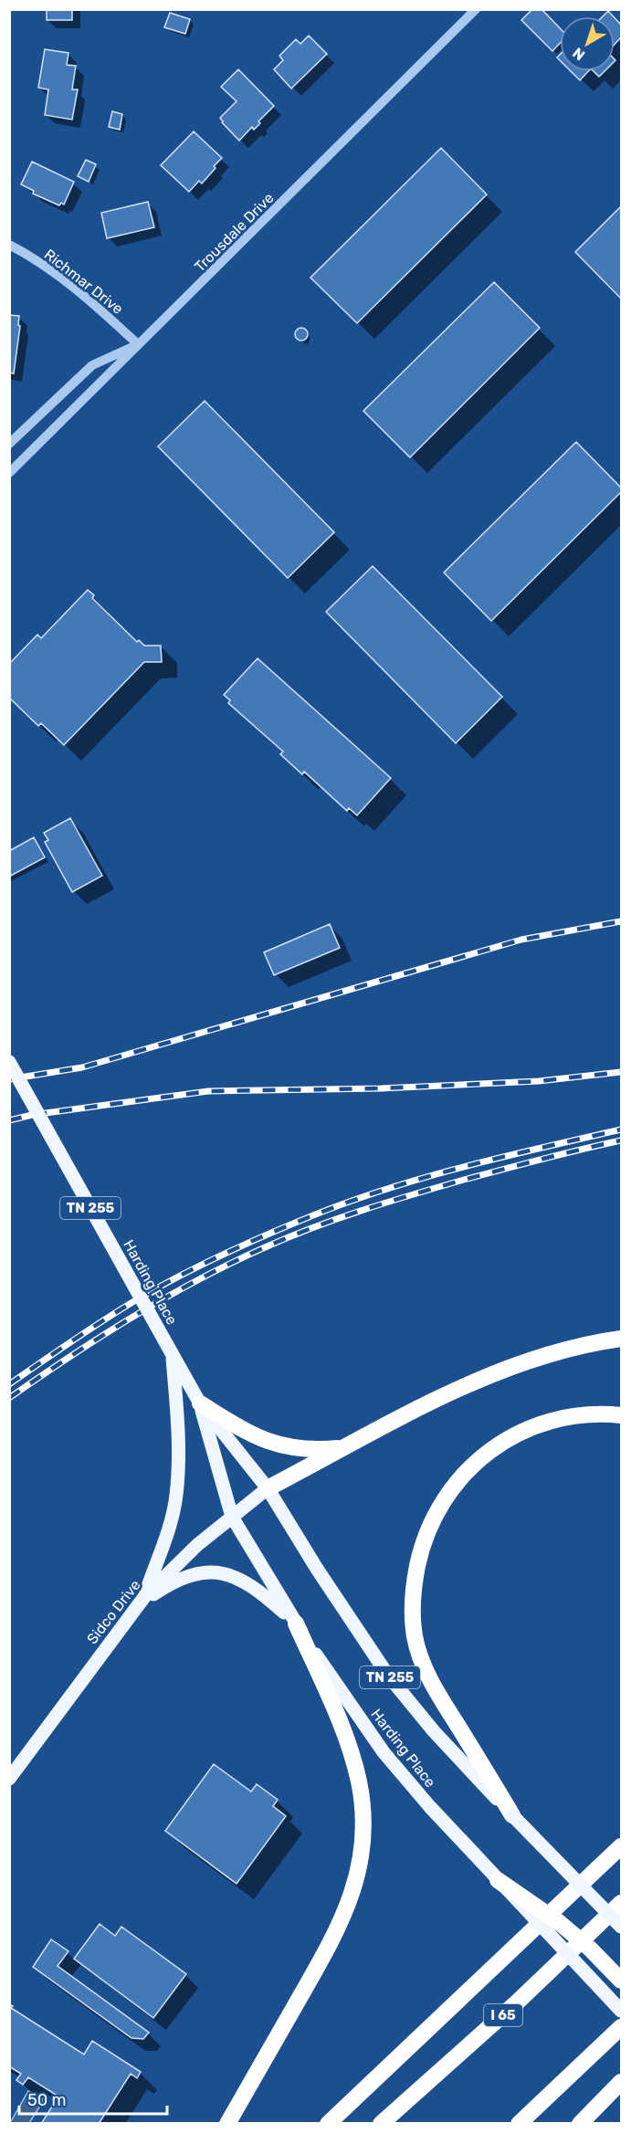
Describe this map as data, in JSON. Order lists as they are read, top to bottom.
{
  "streets": {
    "highway": ["I 65"],
    "main road": ["TN 255", "Harding Place", "Sidco Drive"],
    "street": ["Trousdale Drive", "Richmar Drive"]
  },
  "crossings": [
    ["Trousdale Drive", "Richmar Drive"],
    ["TN 255", "Harding Place"],
    ["TN 255", "Sidco Drive"],
    ["Harding Place", "Sidco Drive"]
  ],
  "scale_bar": "50 m",
  "north": "bottom left"
}
